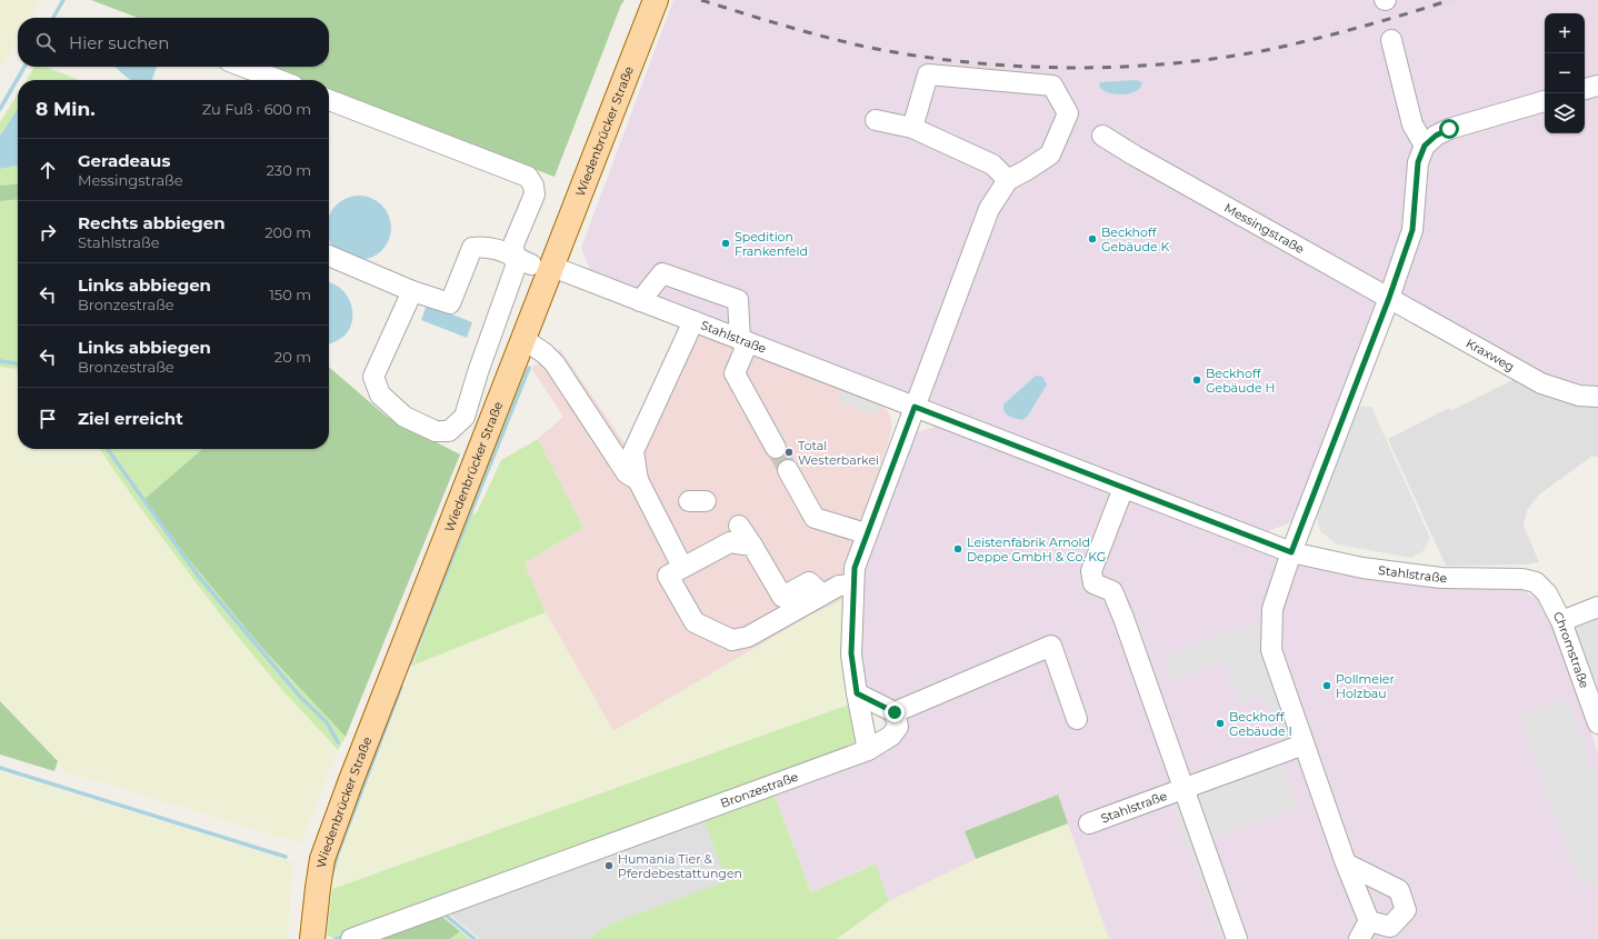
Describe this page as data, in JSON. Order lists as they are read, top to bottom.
{
  "streets": {
    "main road": ["Wiedenbrücker Straße"],
    "street": [
      "Messingstraße",
      "Stahlstraße",
      "Kraxweg",
      "Chromstraße",
      "Bronzestraße"
    ]
  },
  "crossings": [
    ["Wiedenbrücker Straße", "Stahlstraße"],
    ["Messingstraße", "Kraxweg"],
    ["Stahlstraße", "Chromstraße"]
  ],
  "places": [
    "Beckhoff Gebäude K",
    "Spedition Frankenfeld",
    "Beckhoff Gebäude H",
    "Total Westerbarkei",
    "Leistenfabrik Arnold Deppe GmbH & Co. KG",
    "Pollmeier Holzbau",
    "Beckhoff Gebäude I",
    "Humania Tier & Pferdebestattungen"
  ],
  "page": {
    "map_buttons": ["+", "−"],
    "search": "Hier suchen",
    "heading": ["8 Min.", "Zu Fuß · 600 m"],
    "list": [
      ["Geradeaus", "Messingstraße", "230 m"],
      ["Rechts abbiegen", "Stahlstraße", "200 m"],
      ["Links abbiegen", "Bronzestraße", "150 m"],
      ["Links abbiegen", "Bronzestraße", "20 m"],
      "Ziel erreicht"
    ]
  }
}
